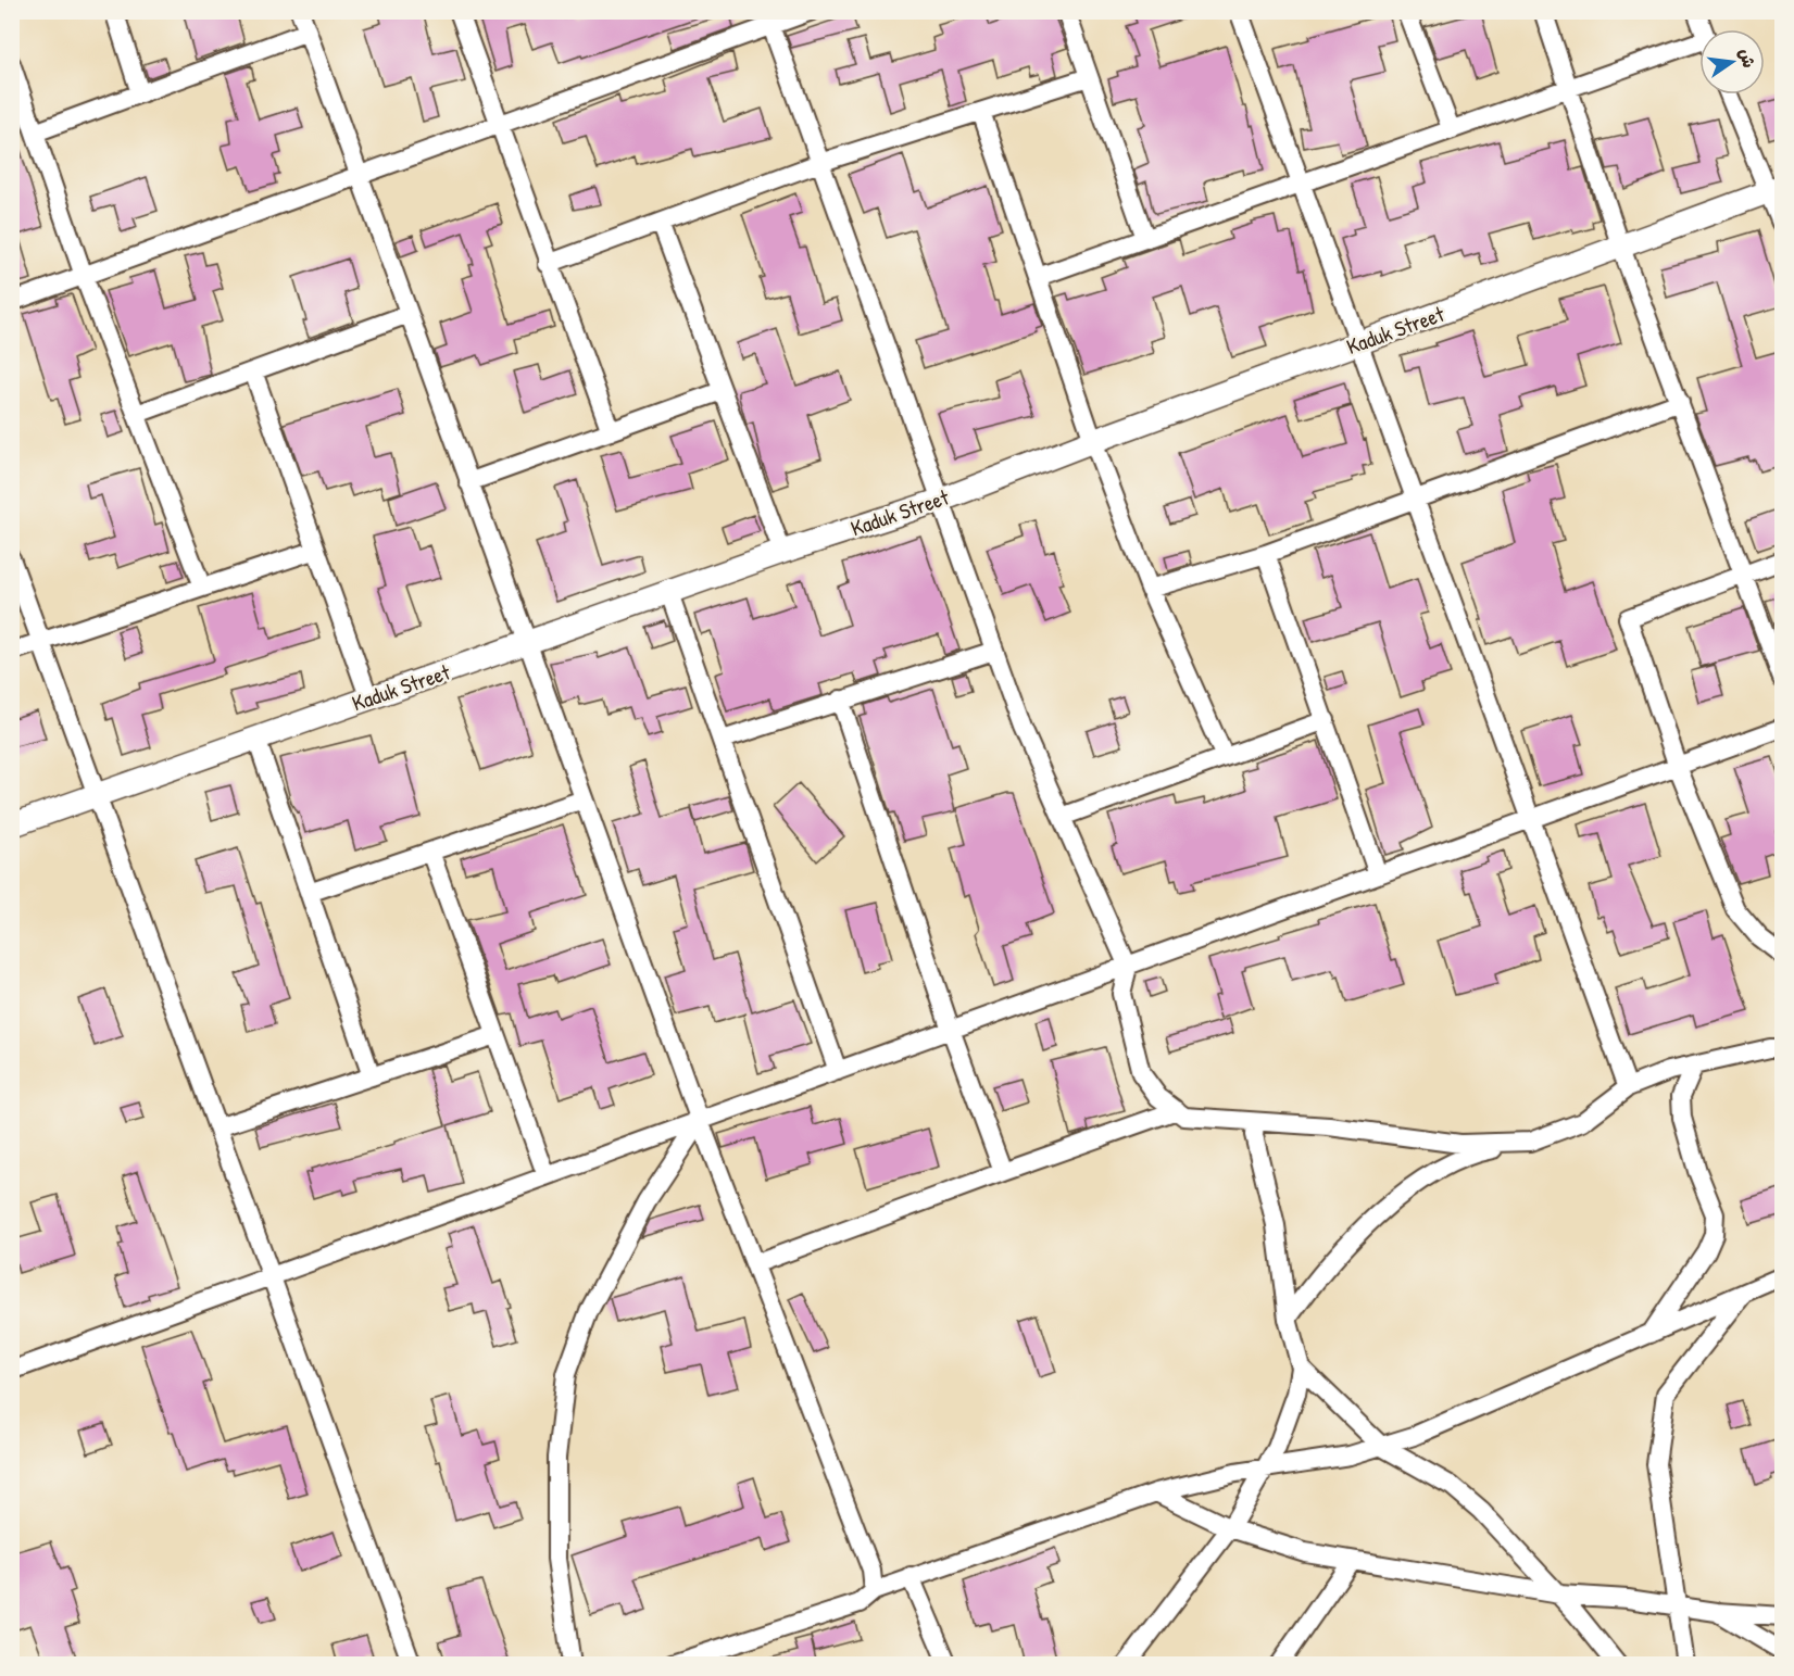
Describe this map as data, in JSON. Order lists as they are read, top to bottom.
{
  "streets": {
    "street": ["Kaduk Street"]
  },
  "north": "right"
}
